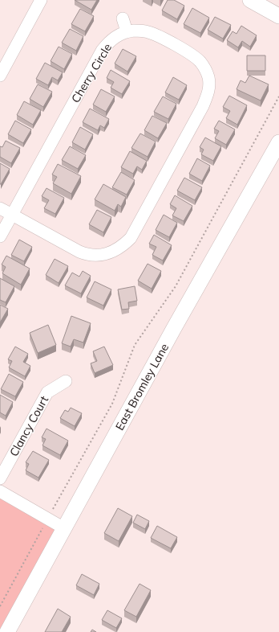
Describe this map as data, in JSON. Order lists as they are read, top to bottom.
{
  "streets": {
    "main road": ["East Bromley Lane"],
    "street": ["Cherry Circle", "Clancy Court"]
  }
}
